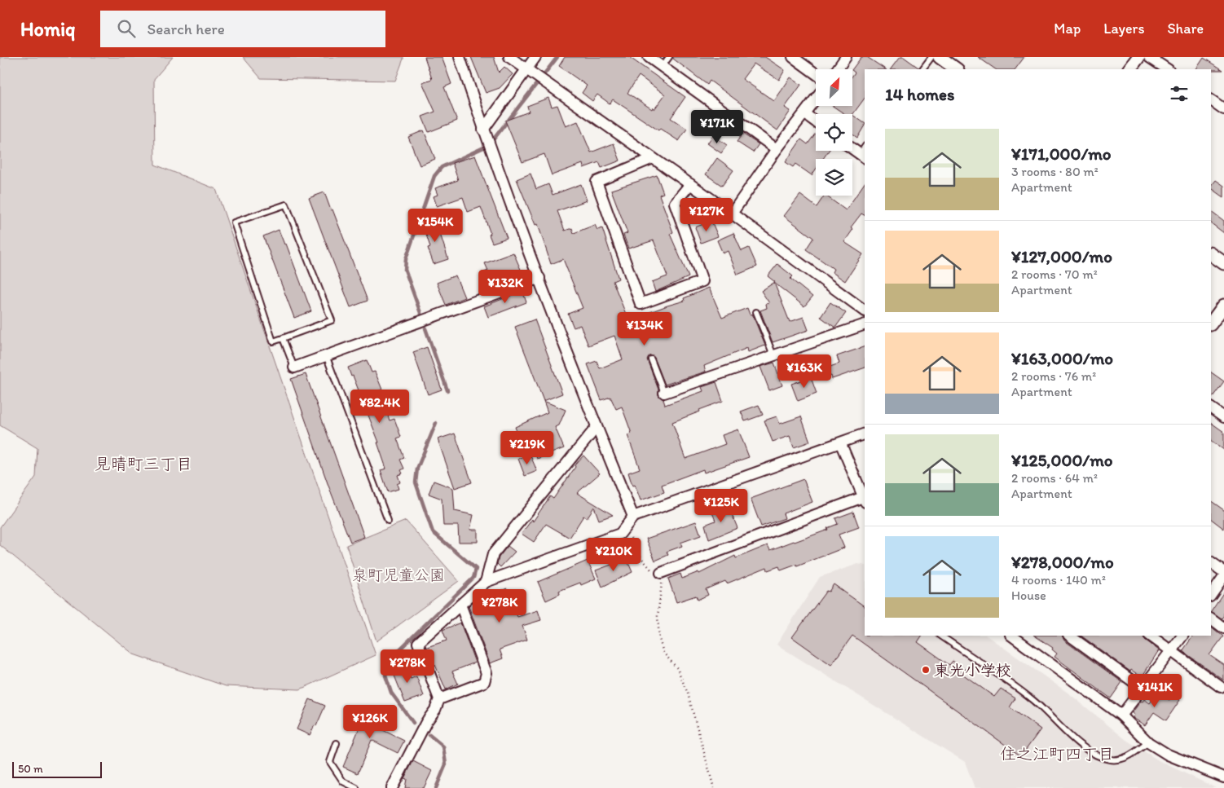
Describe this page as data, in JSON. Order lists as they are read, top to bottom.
{
  "districts": ["見晴町三丁目", "住之江町四丁目"],
  "parks": ["泉町児童公園"],
  "places": ["東光小学校"],
  "scale_bar": "50 m",
  "north": "top right",
  "page": {
    "header": "Homiq",
    "search": "Search here",
    "nav": ["Map", "Layers", "Share"],
    "heading": "14 homes",
    "price": [
      "¥171K",
      "¥127K",
      "¥154K",
      "¥132K",
      "¥134K",
      "¥163K",
      "¥82.4K",
      "¥219K",
      "¥125K",
      "¥210K",
      "¥278K",
      "¥278K",
      "¥141K",
      "¥126K"
    ],
    "list": [
      {
        "name": "¥171,000/mo",
        "note": "3 rooms · 80 m² · Apartment"
      },
      {
        "name": "¥127,000/mo",
        "note": "2 rooms · 70 m² · Apartment"
      },
      {
        "name": "¥163,000/mo",
        "note": "2 rooms · 76 m² · Apartment"
      },
      {
        "name": "¥125,000/mo",
        "note": "2 rooms · 64 m² · Apartment"
      },
      {
        "name": "¥278,000/mo",
        "note": "4 rooms · 140 m² · House"
      }
    ],
    "scale": "50 m"
  }
}
